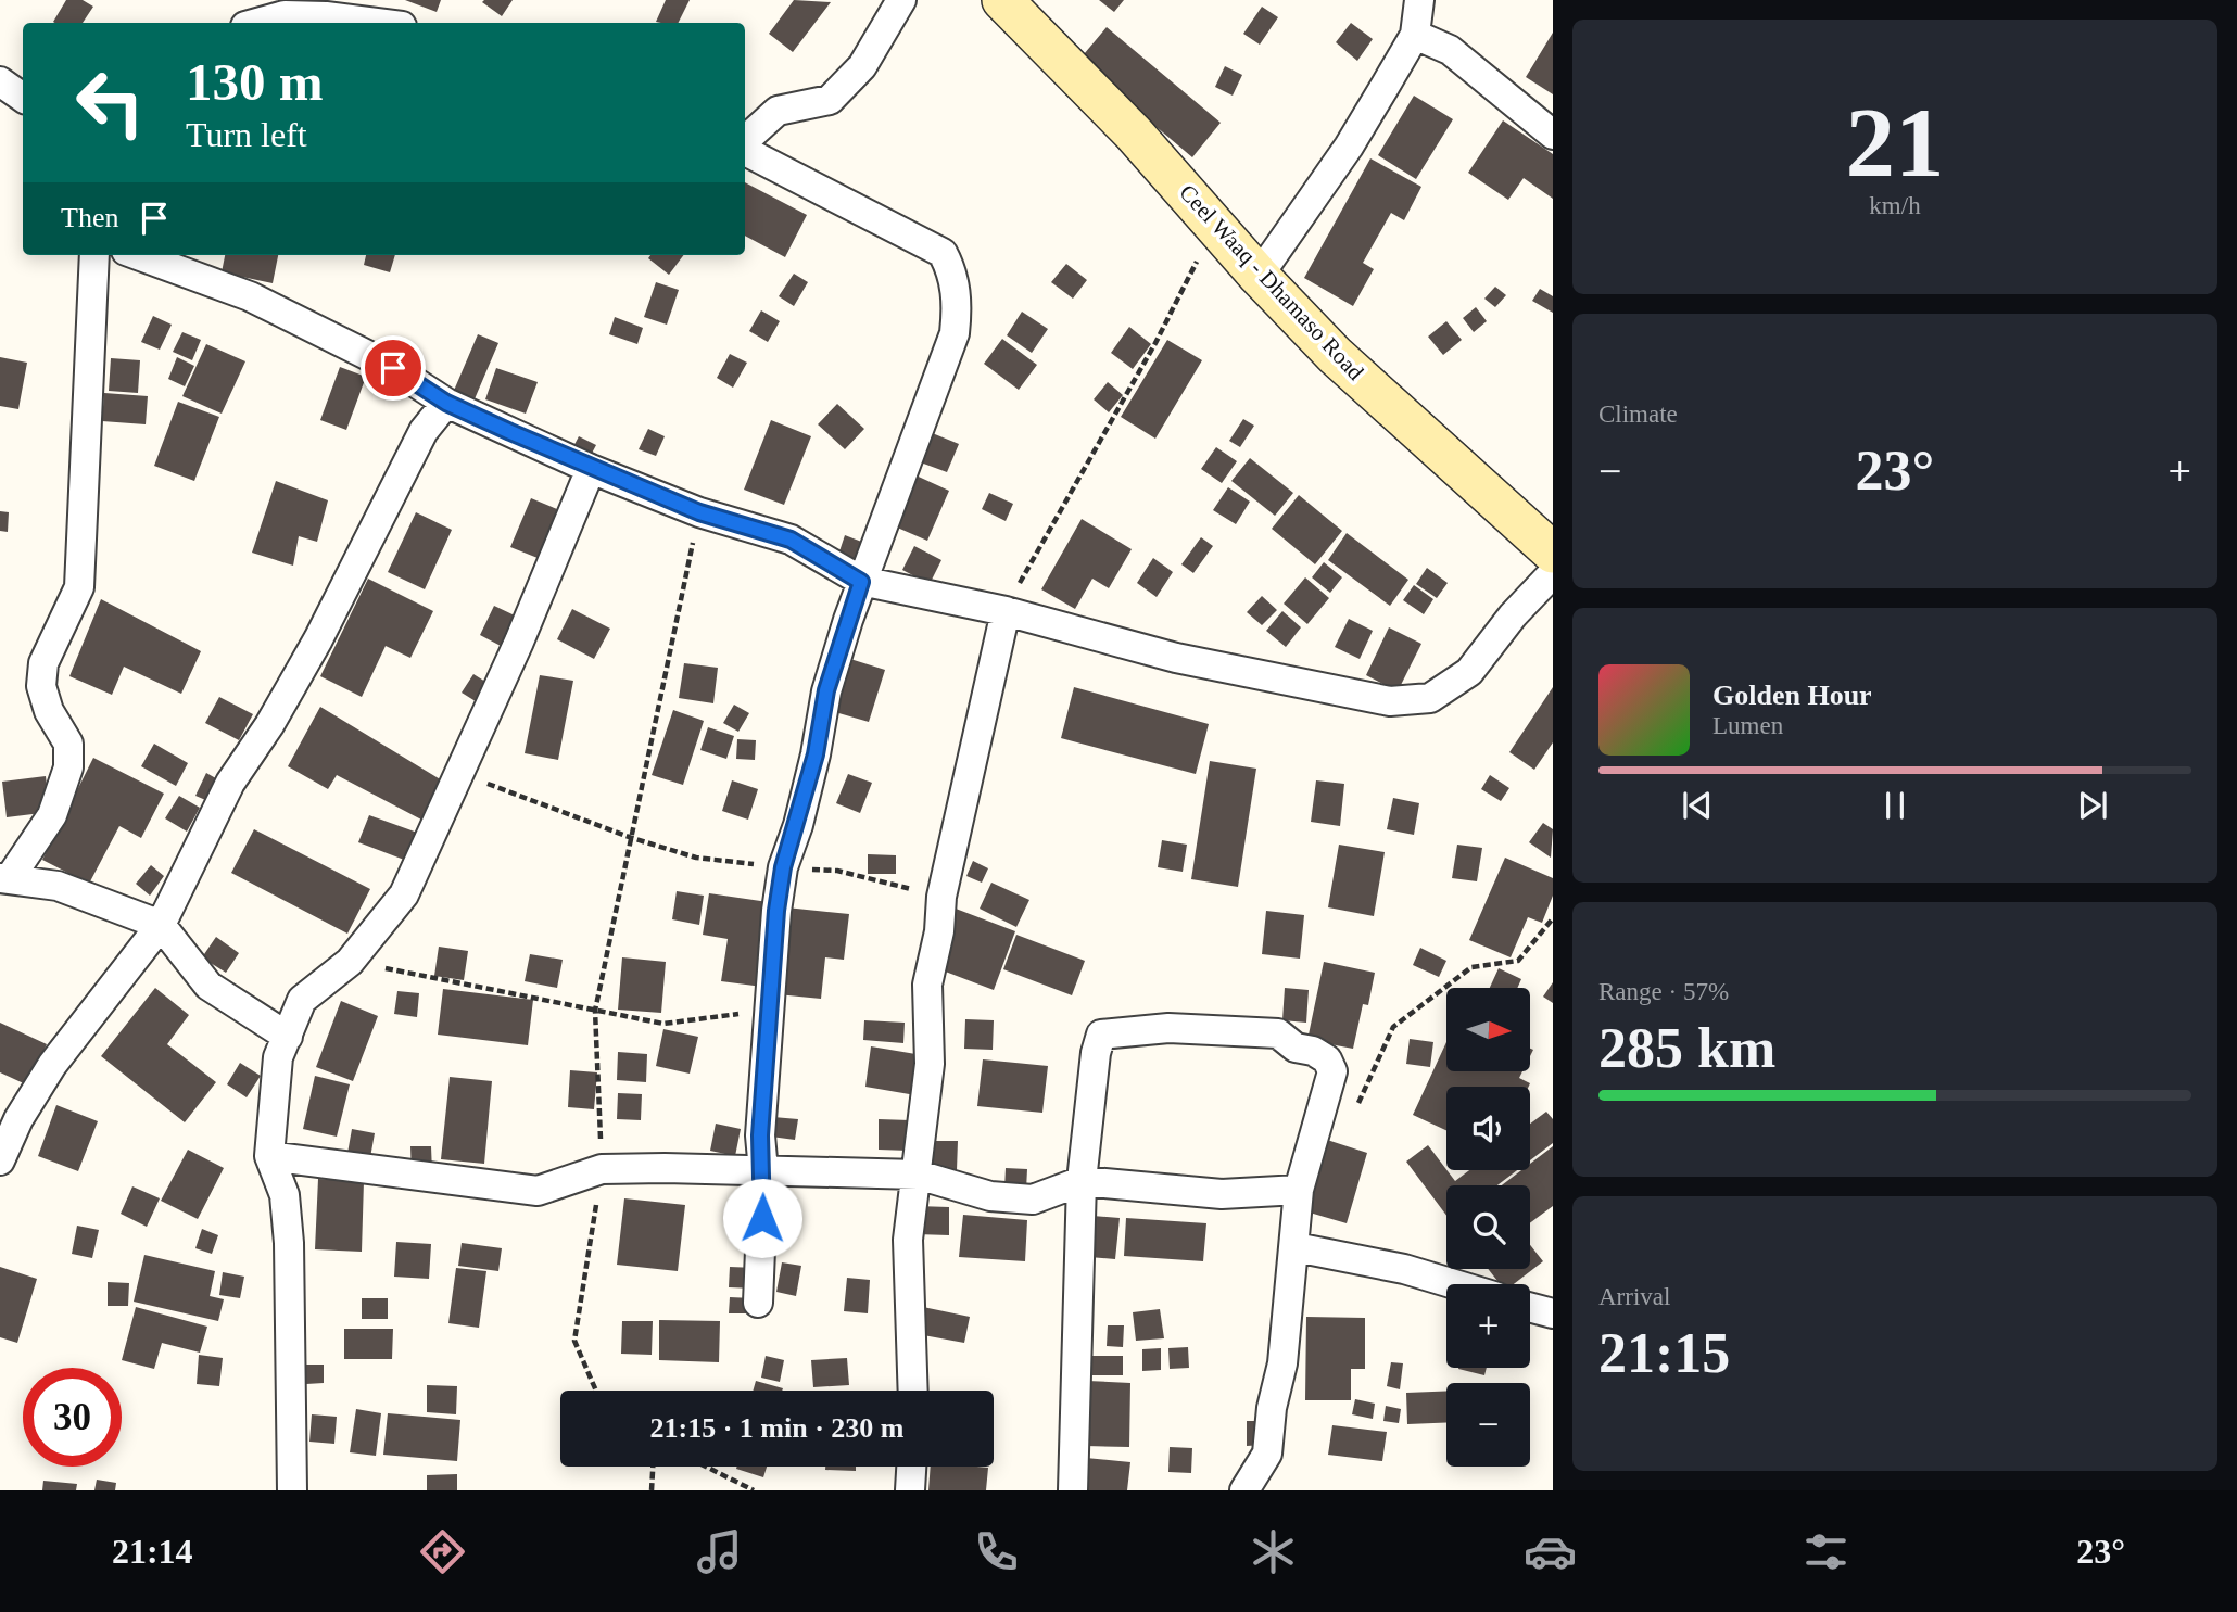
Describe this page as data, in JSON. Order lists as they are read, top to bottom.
{
  "streets": {
    "main road": ["Ceel Waaq - Dhamaso Road"]
  },
  "north": "right",
  "page": {
    "tile": [
      ["21", "km/h"],
      "Climate",
      ["Range · 57%", "285 km"],
      ["Arrival", "21:15"]
    ],
    "turn": ["130 m", "Turn left"],
    "then": "Then",
    "heat": ["−", "23°", "+"],
    "song": ["Golden Hour", "Lumen"],
    "map_buttons": ["+", "−"],
    "limit": "30",
    "trip": "21:15 · 1 min · 230 m",
    "tabs": ["21:14", "23°"]
  }
}
